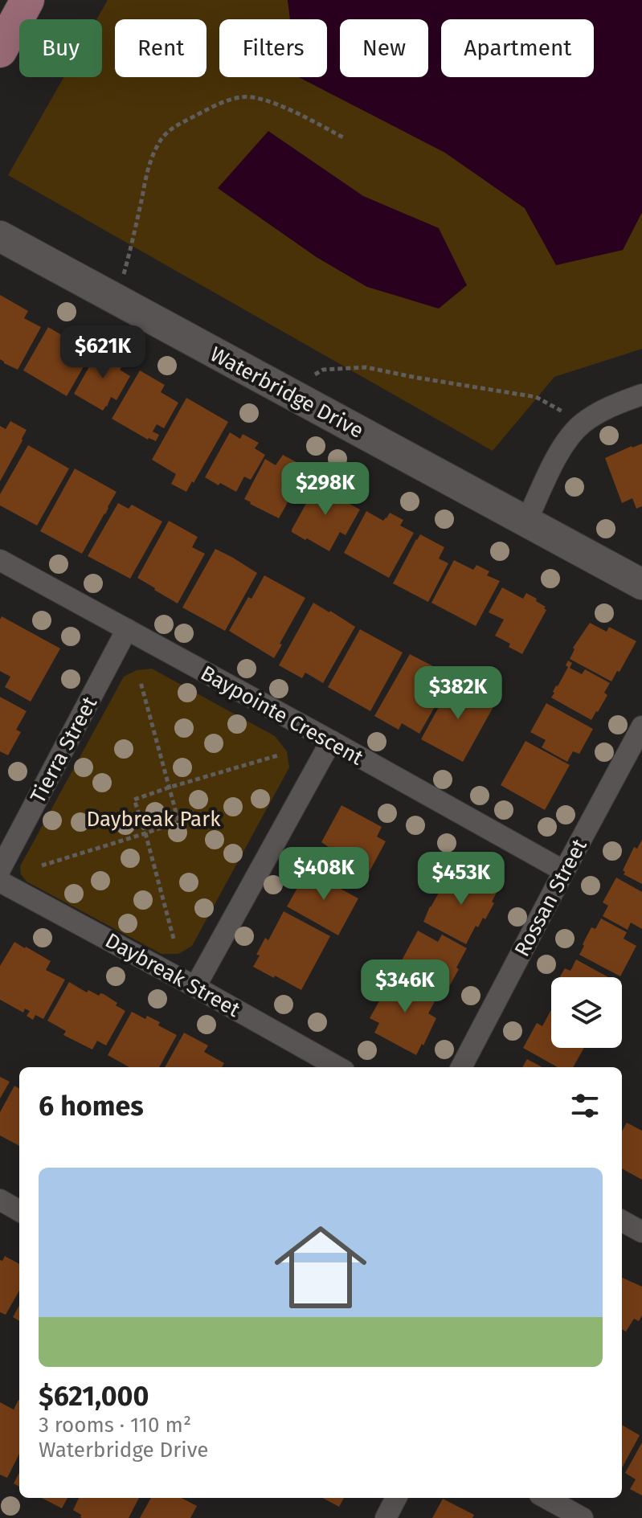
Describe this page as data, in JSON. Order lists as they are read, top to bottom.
{
  "streets": {
    "street": [
      "Waterbridge Drive",
      "Baypointe Crescent",
      "Tierra Street",
      "Rossan Street",
      "Daybreak Street"
    ]
  },
  "crossings": [
    ["Baypointe Crescent", "Tierra Street"],
    ["Baypointe Crescent", "Rossan Street"]
  ],
  "parks": ["Daybreak Park"],
  "page": {
    "chip": [
      "Buy",
      "Rent",
      "Filters",
      "New",
      "Apartment"
    ],
    "price": [
      "$621K",
      "$298K",
      "$382K",
      "$408K",
      "$453K",
      "$346K"
    ],
    "heading": "6 homes",
    "list": [
      {
        "name": "$621,000",
        "note": "3 rooms · 110 m² · Waterbridge Drive"
      }
    ]
  }
}
